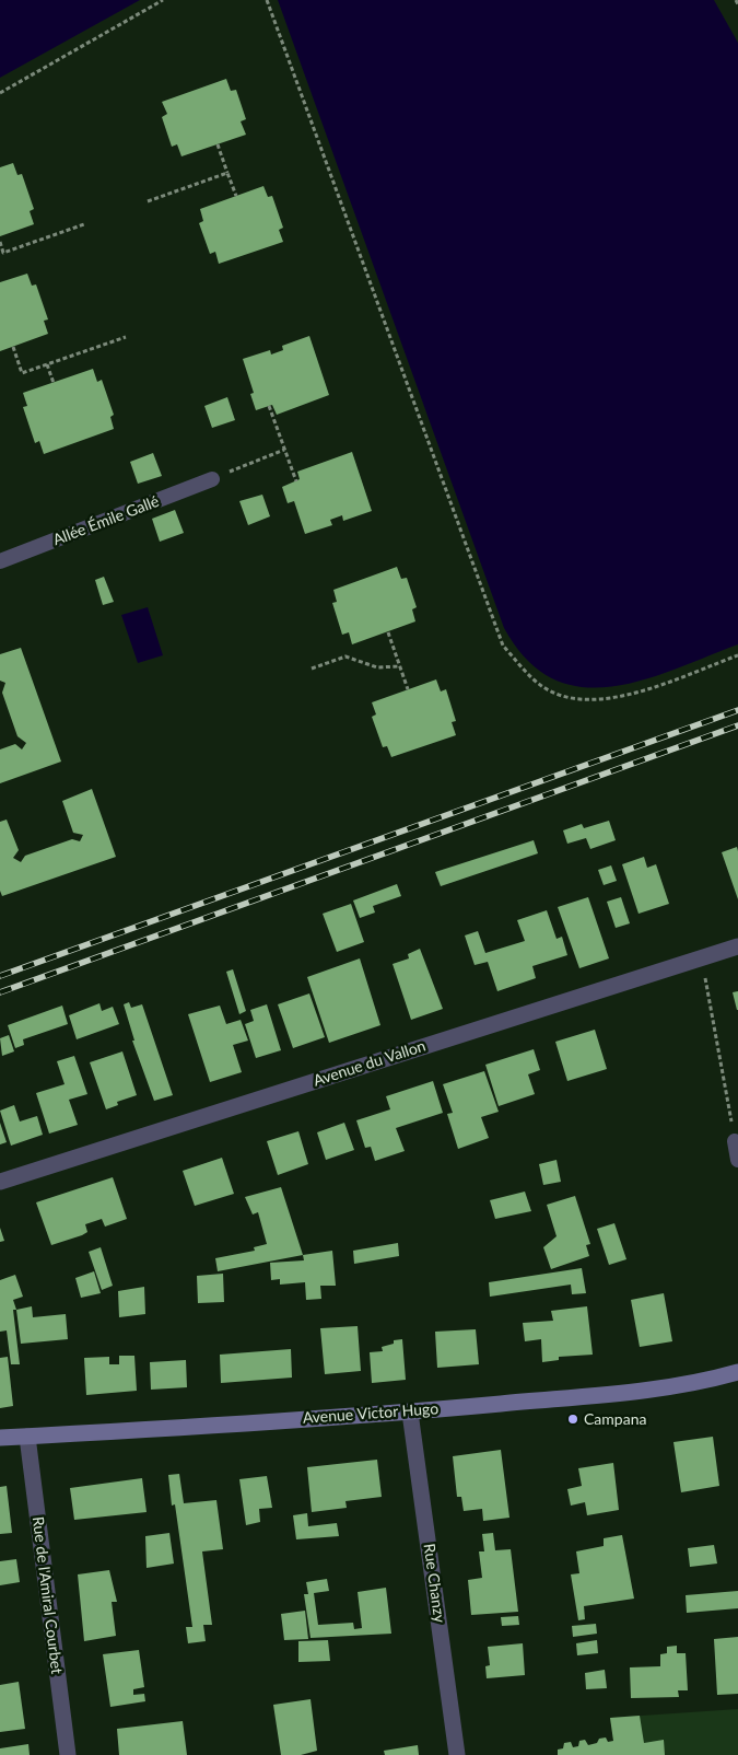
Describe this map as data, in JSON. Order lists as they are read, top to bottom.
{
  "streets": {
    "street": [
      "Avenue du Vallon",
      "Avenue Victor Hugo",
      "Rue Chanzy",
      "Rue de l'Amiral Courbet"
    ],
    "lane": ["Allée Émile Gallé"]
  },
  "crossings": [
    ["Avenue Victor Hugo", "Rue Chanzy"],
    ["Avenue Victor Hugo", "Rue de l'Amiral Courbet"]
  ],
  "places": ["Campana"]
}
